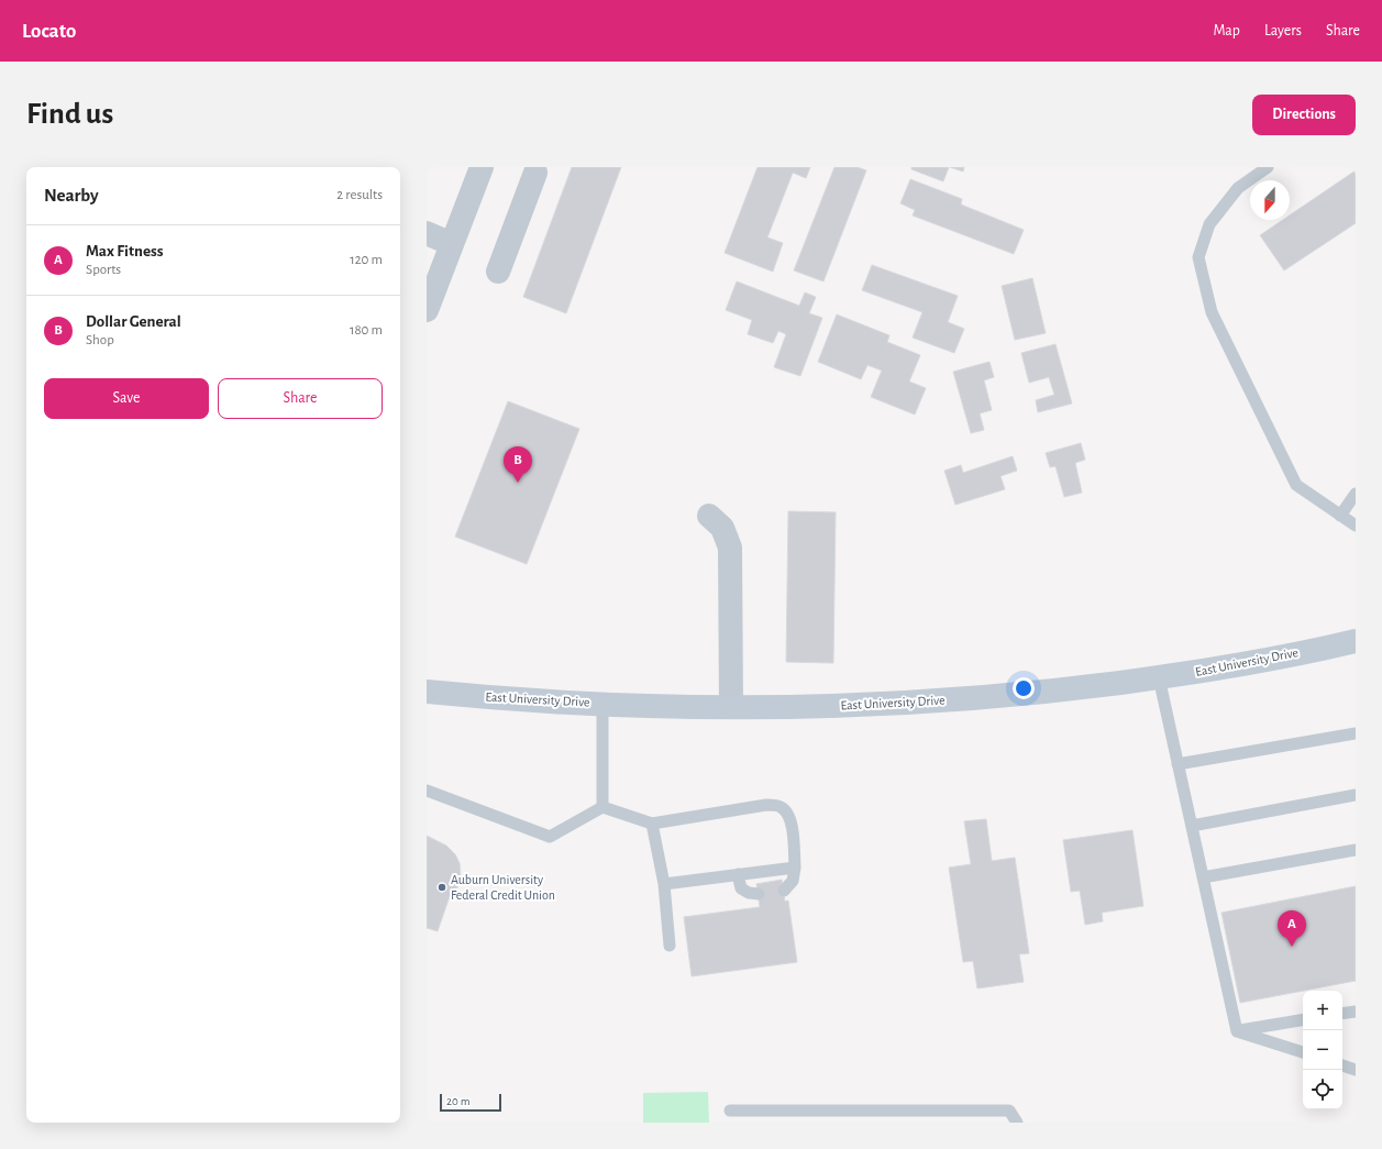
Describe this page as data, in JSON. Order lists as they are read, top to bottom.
{
  "streets": {
    "main road": ["East University Drive"]
  },
  "places": ["Auburn University Federal Credit Union"],
  "scale_bar": "20 m",
  "north": "bottom",
  "page": {
    "header": "Locato",
    "nav": ["Map", "Layers", "Share"],
    "buttons": [
      "Directions",
      ["Save", "Share"]
    ],
    "title": "Find us",
    "heading": ["Nearby", "2 results"],
    "list": [
      {
        "mark": "A",
        "name": "Max Fitness",
        "note": "Sports",
        "value": "120 m"
      },
      {
        "mark": "B",
        "name": "Dollar General",
        "note": "Shop",
        "value": "180 m"
      }
    ],
    "pins": ["B", "A"],
    "map_buttons": ["+", "−"],
    "scale": "20 m"
  }
}
